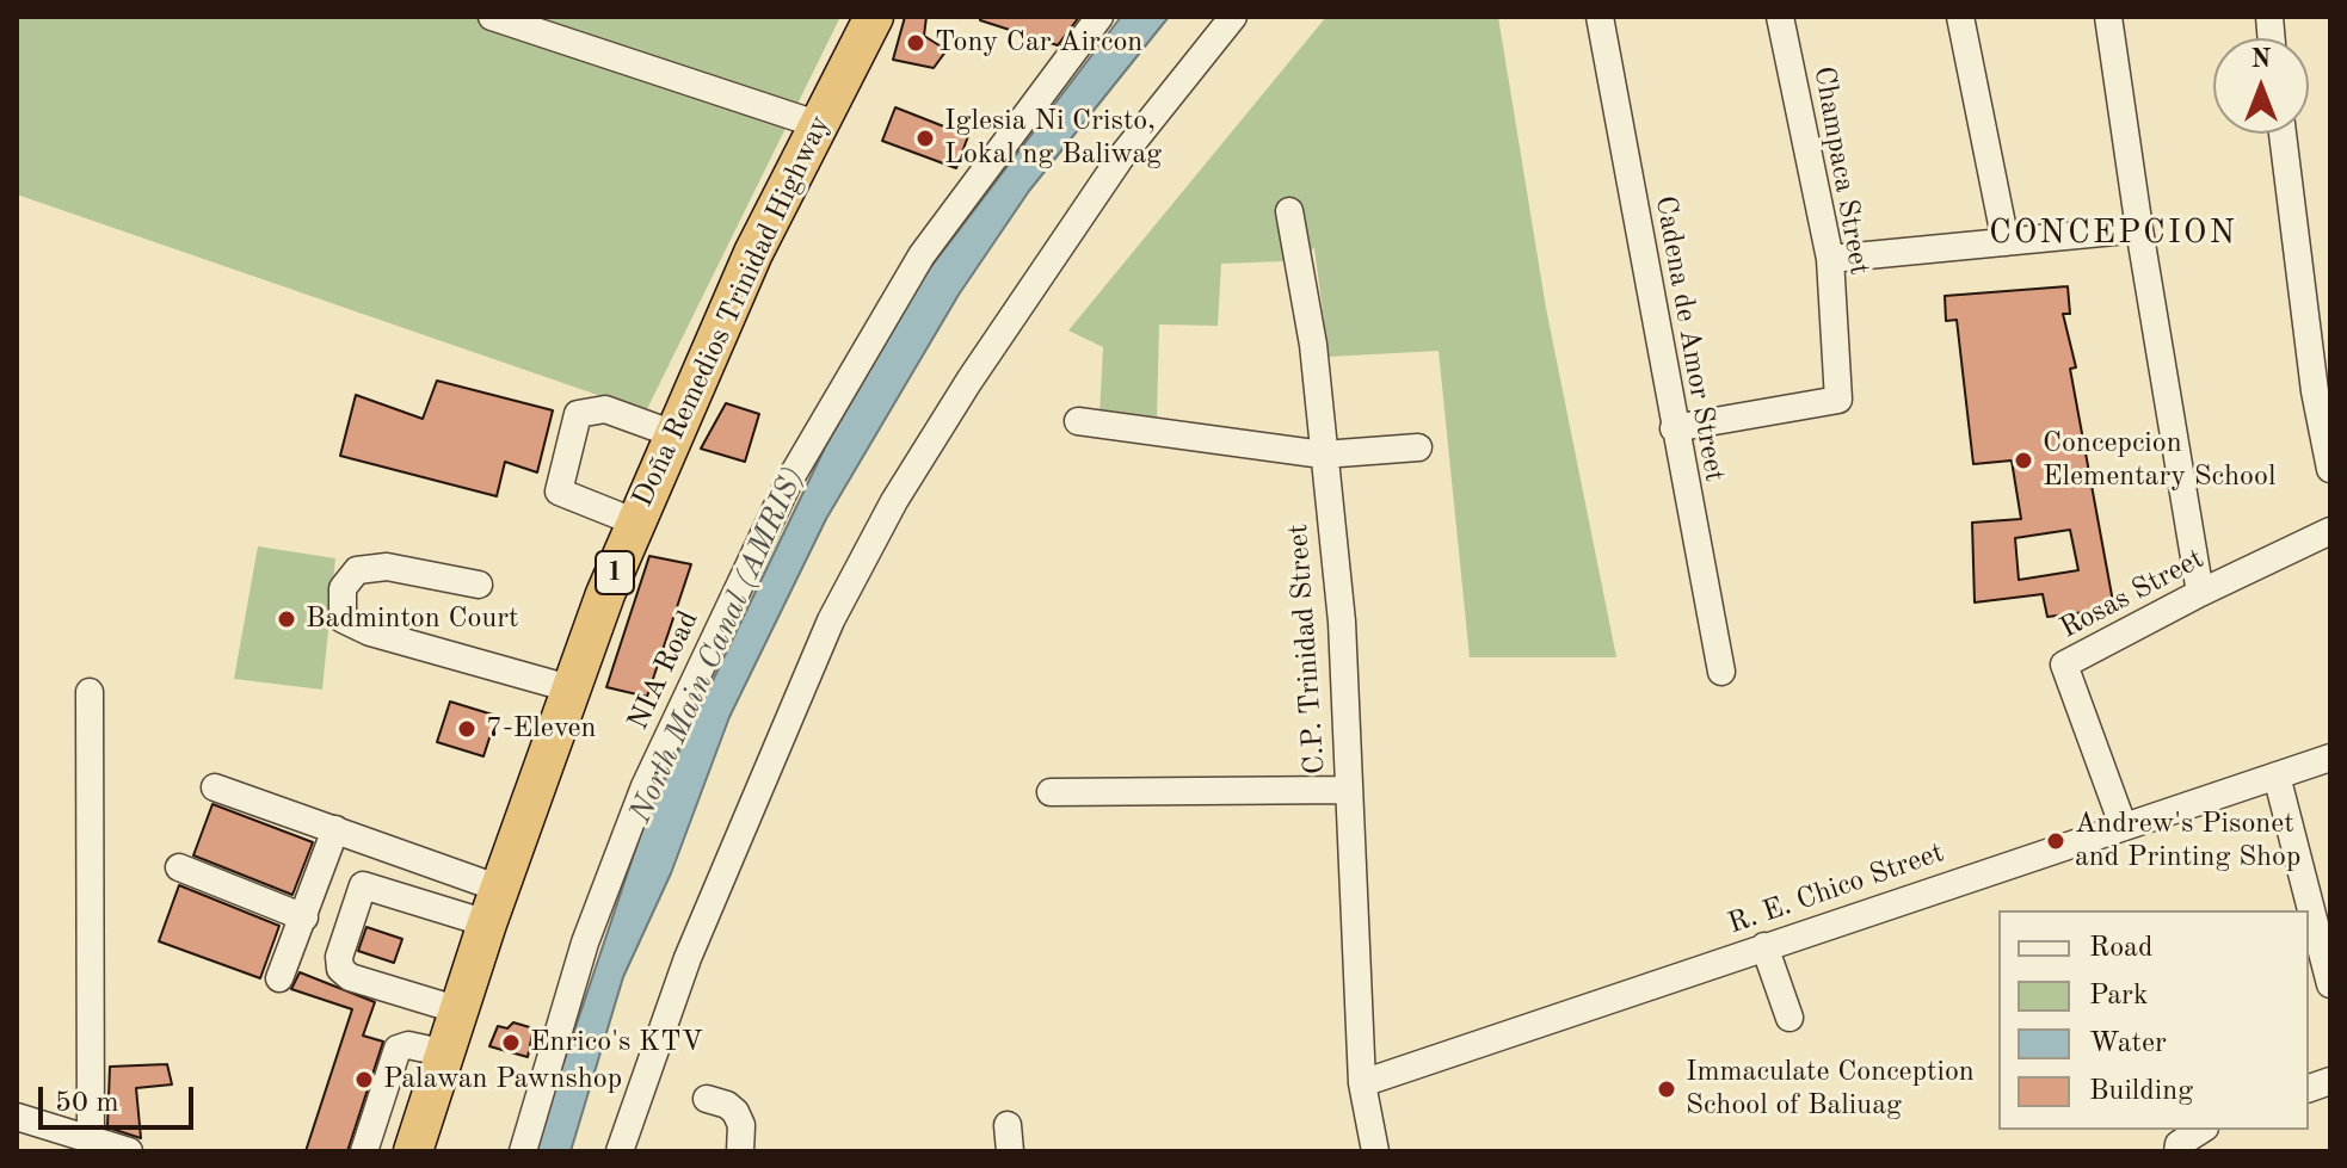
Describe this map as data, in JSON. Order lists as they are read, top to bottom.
{
  "streets": {
    "highway": ["Doña Remedios Trinidad Highway", "1"],
    "street": [
      "Champaca Street",
      "Cadena de Amor Street",
      "Rosas Street",
      "C.P. Trinidad Street",
      "NIA Road",
      "R. E. Chico Street"
    ]
  },
  "crossings": [
    ["Champaca Street", "Cadena de Amor Street"],
    ["Rosas Street", "R. E. Chico Street"],
    ["C.P. Trinidad Street", "R. E. Chico Street"]
  ],
  "districts": ["CONCEPCION"],
  "water": ["North Main Canal (AMRIS)"],
  "places": [
    "Tony Car Aircon",
    "Iglesia Ni Cristo, Lokal ng Baliwag",
    "Concepcion Elementary School",
    "Badminton Court",
    "7-Eleven",
    "Andrew's Pisonet and Printing Shop",
    "Enrico's KTV",
    "Palawan Pawnshop",
    "Immaculate Conception School of Baliuag"
  ],
  "legend": [
    "Road",
    "Park",
    "Water",
    "Building"
  ],
  "scale_bar": "50 m",
  "north": "top"
}
